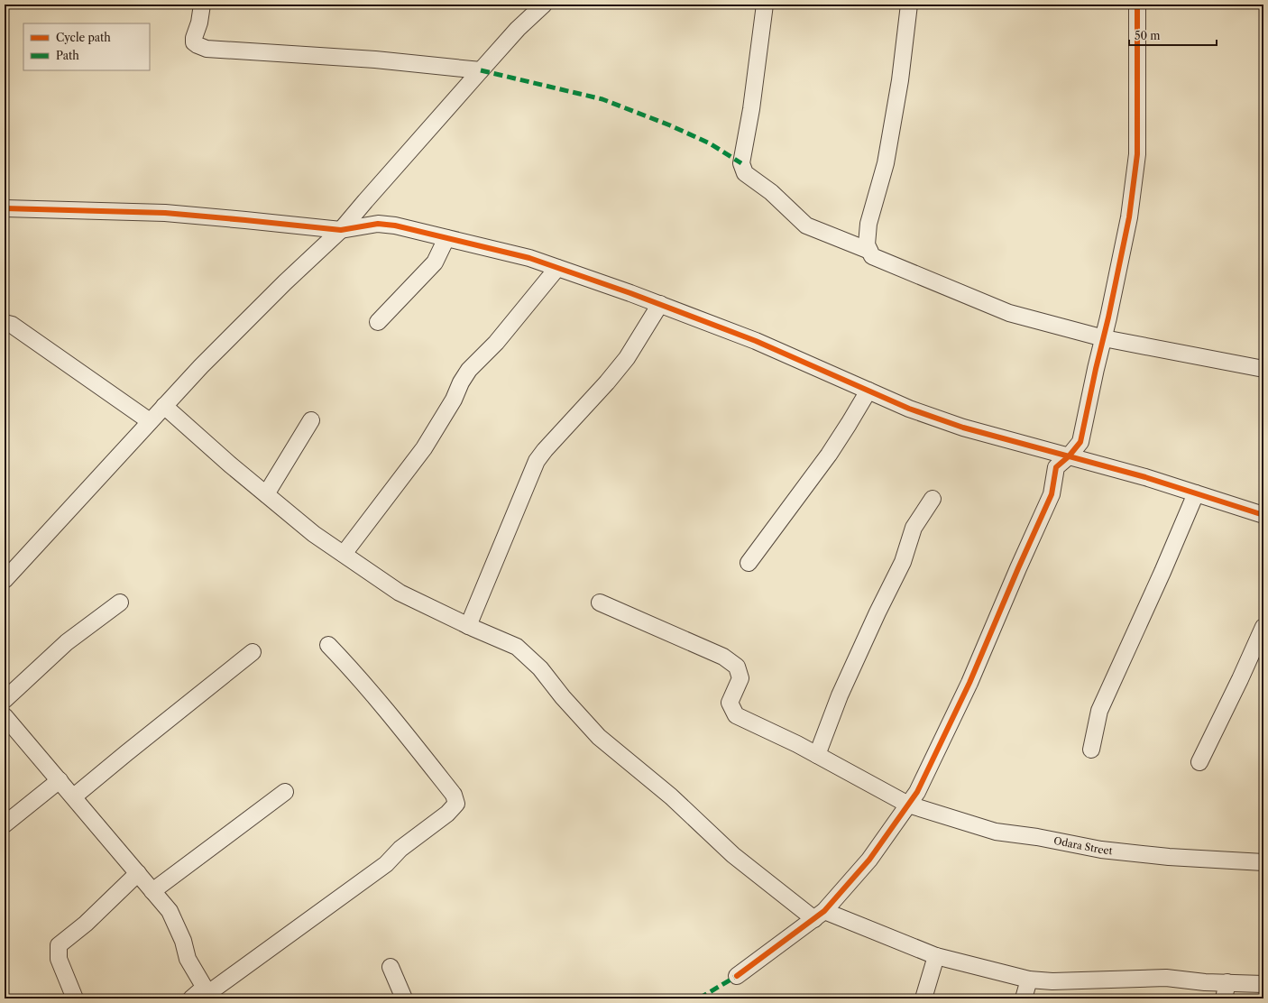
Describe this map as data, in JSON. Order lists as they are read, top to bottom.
{
  "streets": {
    "street": ["Odara Street"]
  },
  "legend": ["Cycle path", "Path"],
  "scale_bar": "50 m"
}
